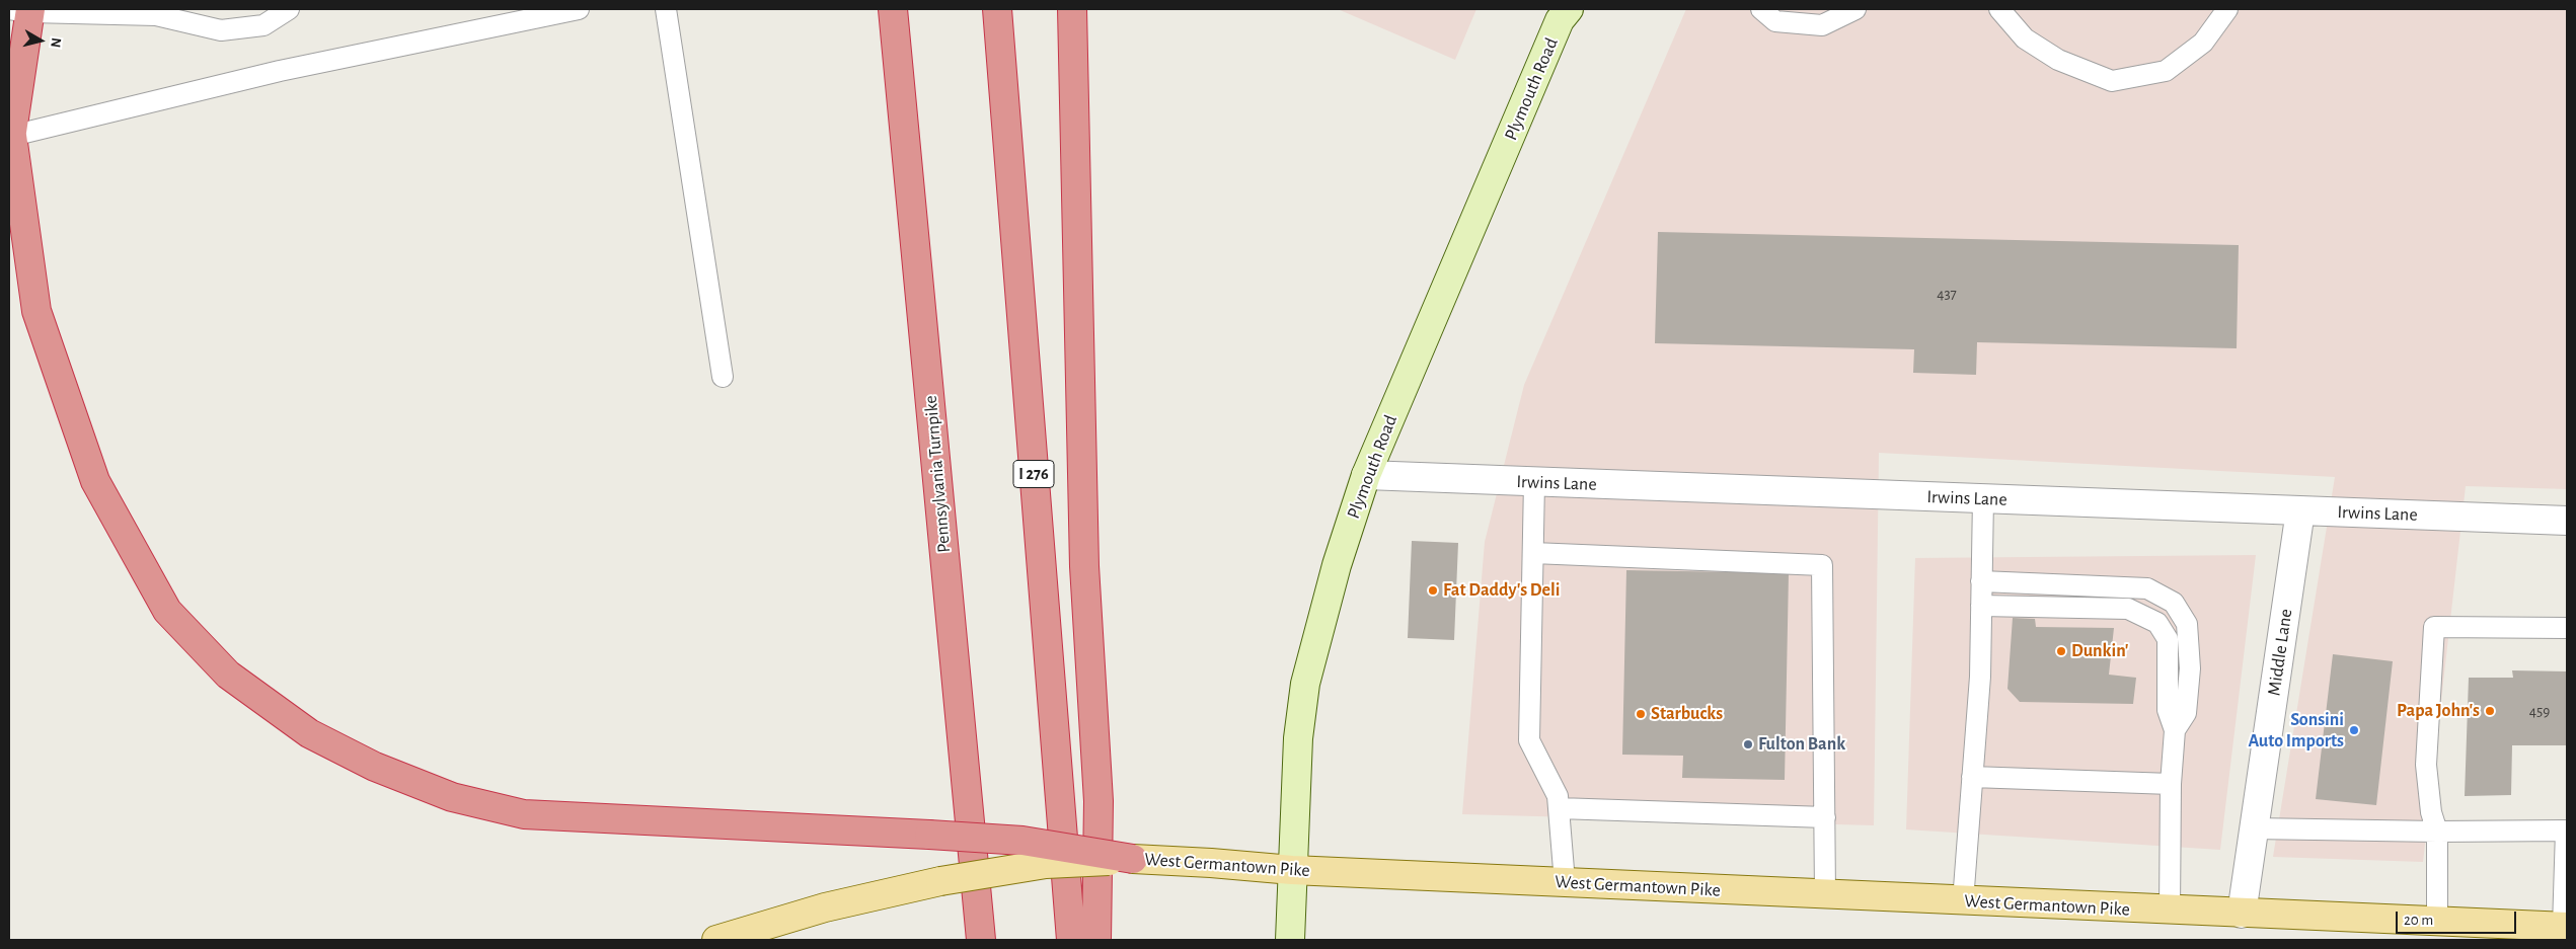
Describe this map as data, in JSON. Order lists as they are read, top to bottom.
{
  "streets": {
    "highway": ["Pennsylvania Turnpike", "I 276"],
    "main road": ["Plymouth Road", "West Germantown Pike"],
    "street": ["Irwins Lane", "Middle Lane"]
  },
  "crossings": [
    ["Plymouth Road", "Irwins Lane"],
    ["Plymouth Road", "West Germantown Pike"],
    ["Irwins Lane", "Middle Lane"],
    ["Middle Lane", "West Germantown Pike"]
  ],
  "places": [
    "Fat Daddy's Deli",
    "Dunkin'",
    "Papa John's",
    "Starbucks",
    "Sonsini Auto Imports",
    "Fulton Bank"
  ],
  "house_numbers": ["437", "459"],
  "scale_bar": "20 m",
  "north": "right"
}
